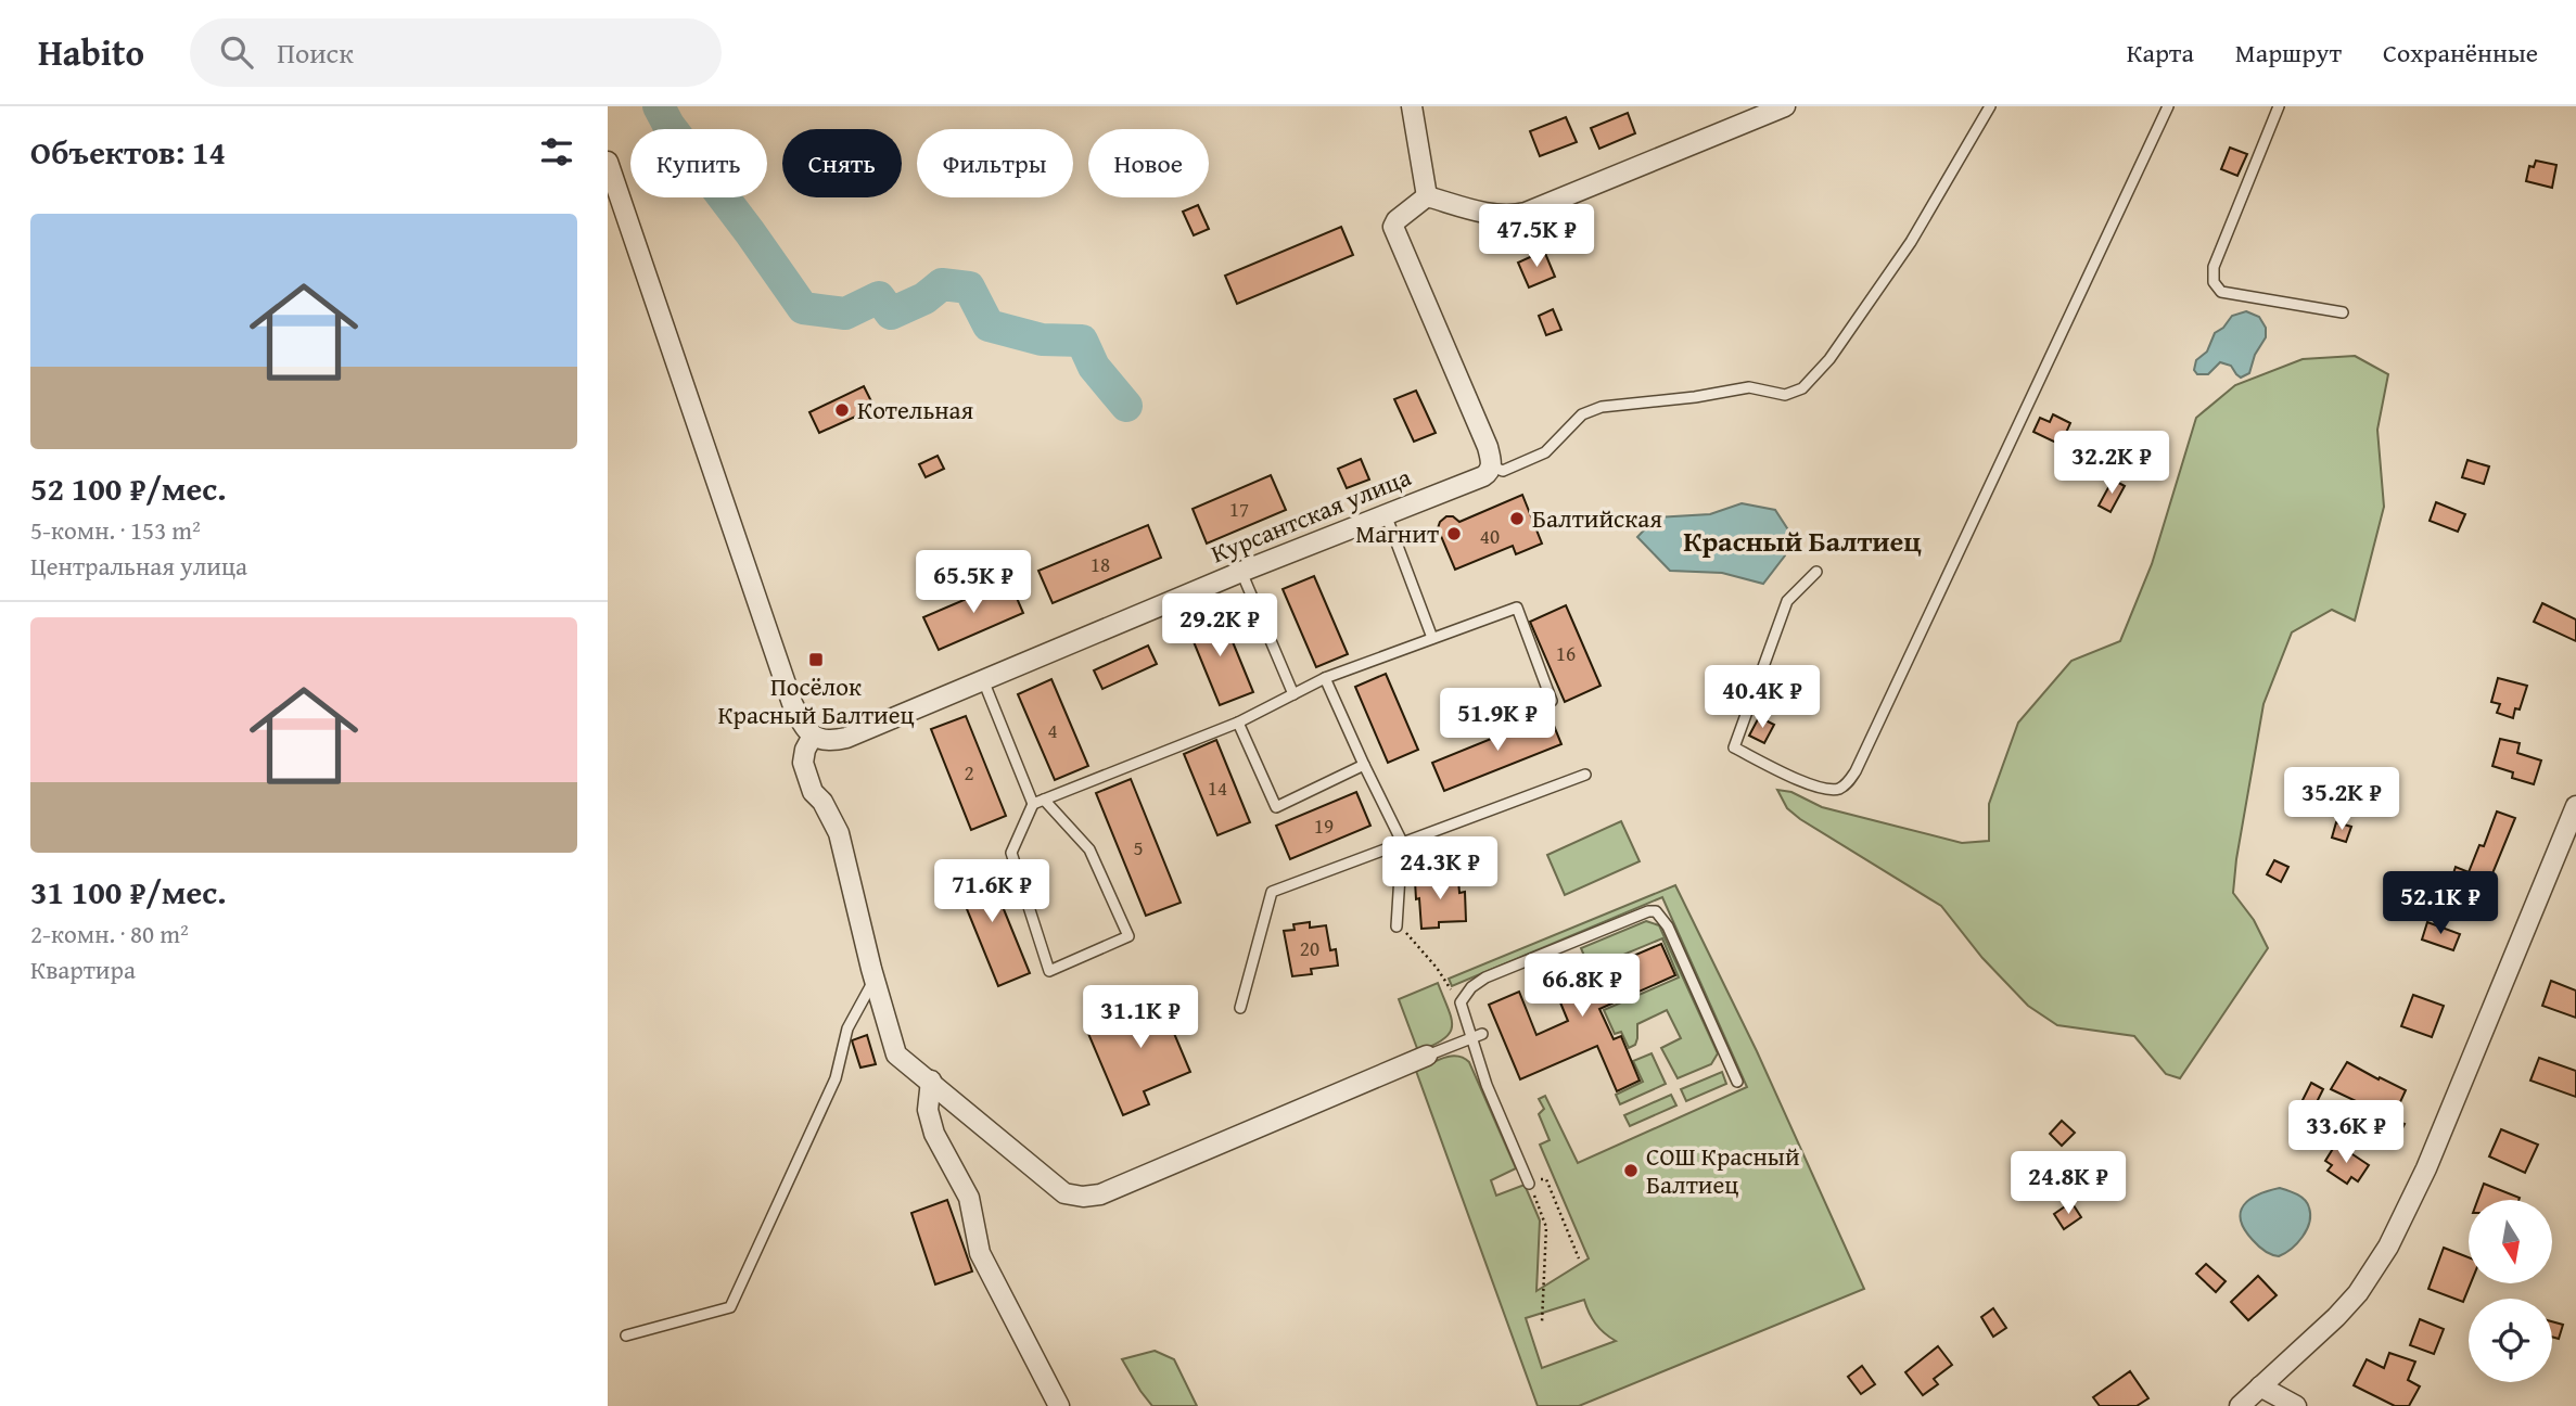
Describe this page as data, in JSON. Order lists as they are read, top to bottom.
{
  "streets": {
    "street": ["Курсантская улица"]
  },
  "districts": ["Красный Балтиец"],
  "places": {
    "other": [
      "Котельная",
      "Балтийская",
      "Магнит",
      "СОШ Красный Балтиец"
    ],
    "transit": ["Посёлок Красный Балтиец"]
  },
  "house_numbers": [
    "17",
    "40",
    "18",
    "16",
    "4",
    "2",
    "14",
    "19",
    "5",
    "20"
  ],
  "north": "bottom",
  "page": {
    "header": "Habito",
    "search": "Поиск",
    "nav": ["Карта", "Маршрут", "Сохранённые"],
    "heading": "Объектов: 14",
    "chip": [
      "Купить",
      "Снять",
      "Фильтры",
      "Новое"
    ],
    "list": [
      {
        "name": "52 100 ₽/мес.",
        "note": "5-комн. · 153 m² · Центральная улица"
      },
      {
        "name": "31 100 ₽/мес.",
        "note": "2-комн. · 80 m² · Квартира"
      }
    ],
    "price": [
      "47.5K ₽",
      "32.2K ₽",
      "65.5K ₽",
      "29.2K ₽",
      "40.4K ₽",
      "51.9K ₽",
      "35.2K ₽",
      "24.3K ₽",
      "71.6K ₽",
      "52.1K ₽",
      "66.8K ₽",
      "31.1K ₽",
      "33.6K ₽",
      "24.8K ₽"
    ]
  }
}
